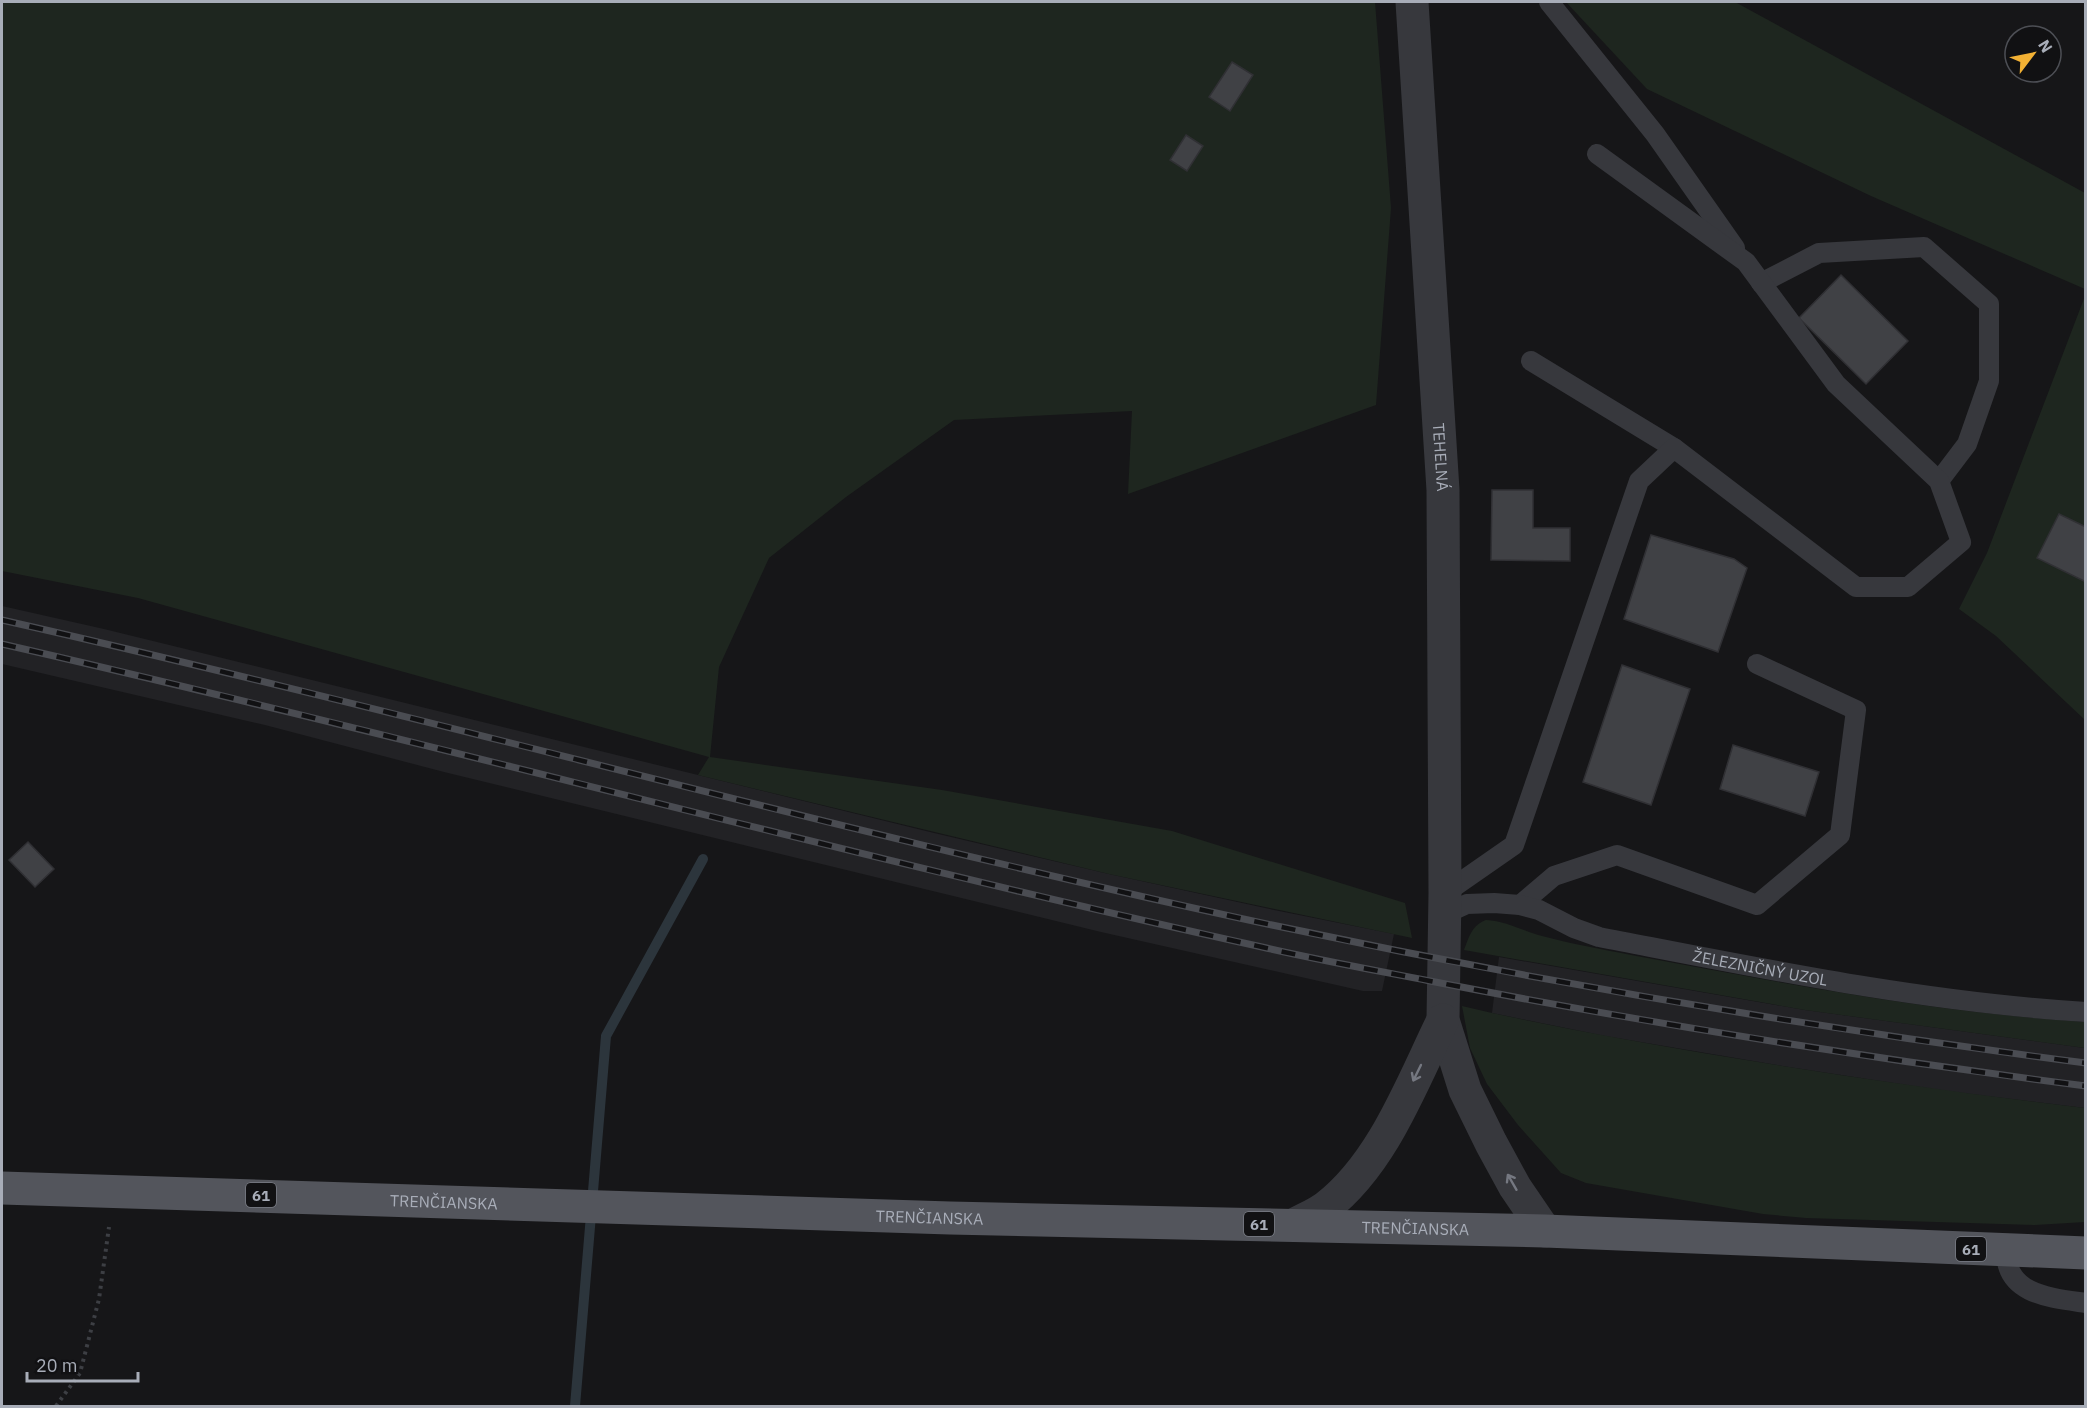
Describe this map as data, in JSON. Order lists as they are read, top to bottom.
{
  "streets": {
    "main road": ["61", "TRENČIANSKA"],
    "street": ["TEHELNÁ"],
    "lane": ["ŽELEZNIČNÝ UZOL"]
  },
  "crossings": [
    ["TEHELNÁ", "ŽELEZNIČNÝ UZOL"],
    ["61", "TRENČIANSKA"]
  ],
  "scale_bar": "20 m",
  "north": "top right"
}
